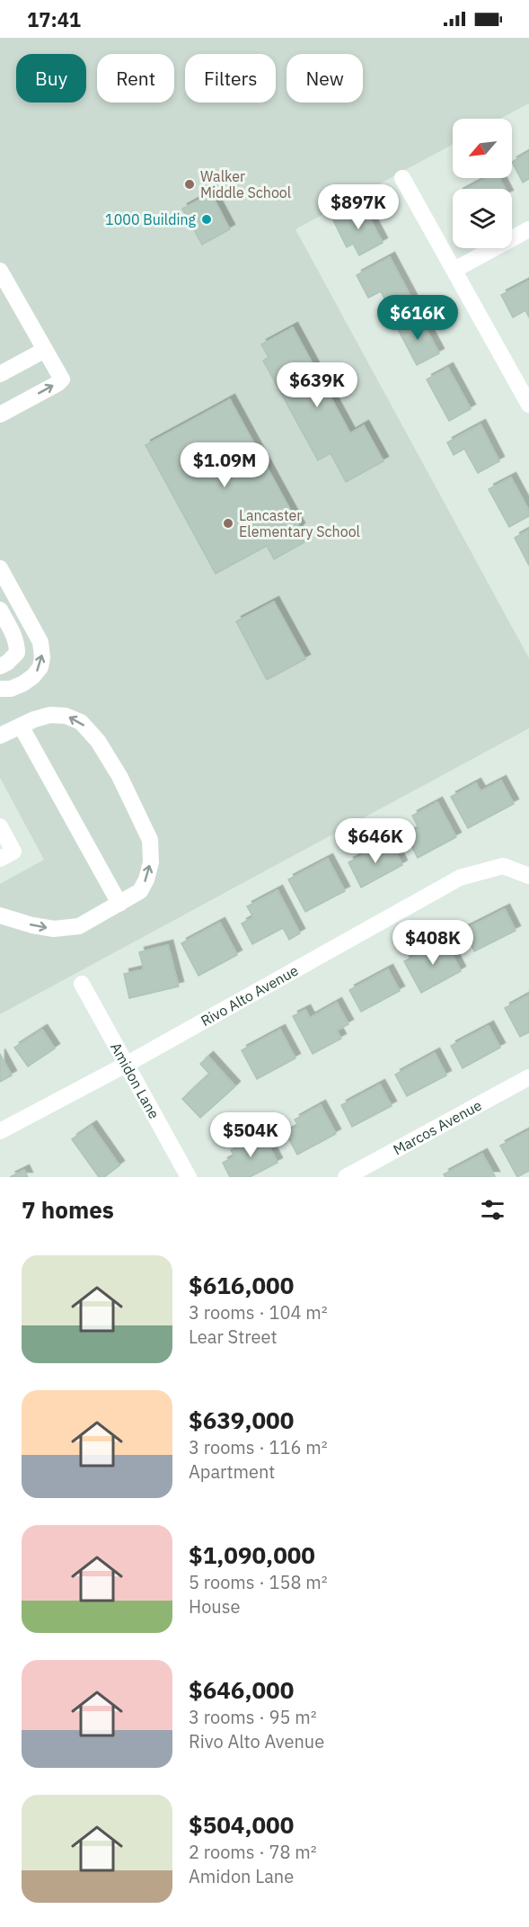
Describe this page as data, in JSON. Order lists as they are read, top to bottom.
{
  "streets": {
    "street": ["Rivo Alto Avenue", "Amidon Lane", "Marcos Avenue"]
  },
  "crossings": [
    ["Rivo Alto Avenue", "Amidon Lane"]
  ],
  "places": ["Walker Middle School", "1000 Building", "Lancaster Elementary School"],
  "north": "bottom left",
  "page": {
    "status": "17:41",
    "chip": [
      "Buy",
      "Rent",
      "Filters",
      "New"
    ],
    "price": [
      "$897K",
      "$616K",
      "$639K",
      "$1.09M",
      "$646K",
      "$408K",
      "$504K"
    ],
    "heading": "7 homes",
    "list": [
      {
        "name": "$616,000",
        "note": "3 rooms · 104 m² · Lear Street"
      },
      {
        "name": "$639,000",
        "note": "3 rooms · 116 m² · Apartment"
      },
      {
        "name": "$1,090,000",
        "note": "5 rooms · 158 m² · House"
      },
      {
        "name": "$646,000",
        "note": "3 rooms · 95 m² · Rivo Alto Avenue"
      },
      {
        "name": "$504,000",
        "note": "2 rooms · 78 m² · Amidon Lane"
      }
    ]
  }
}
